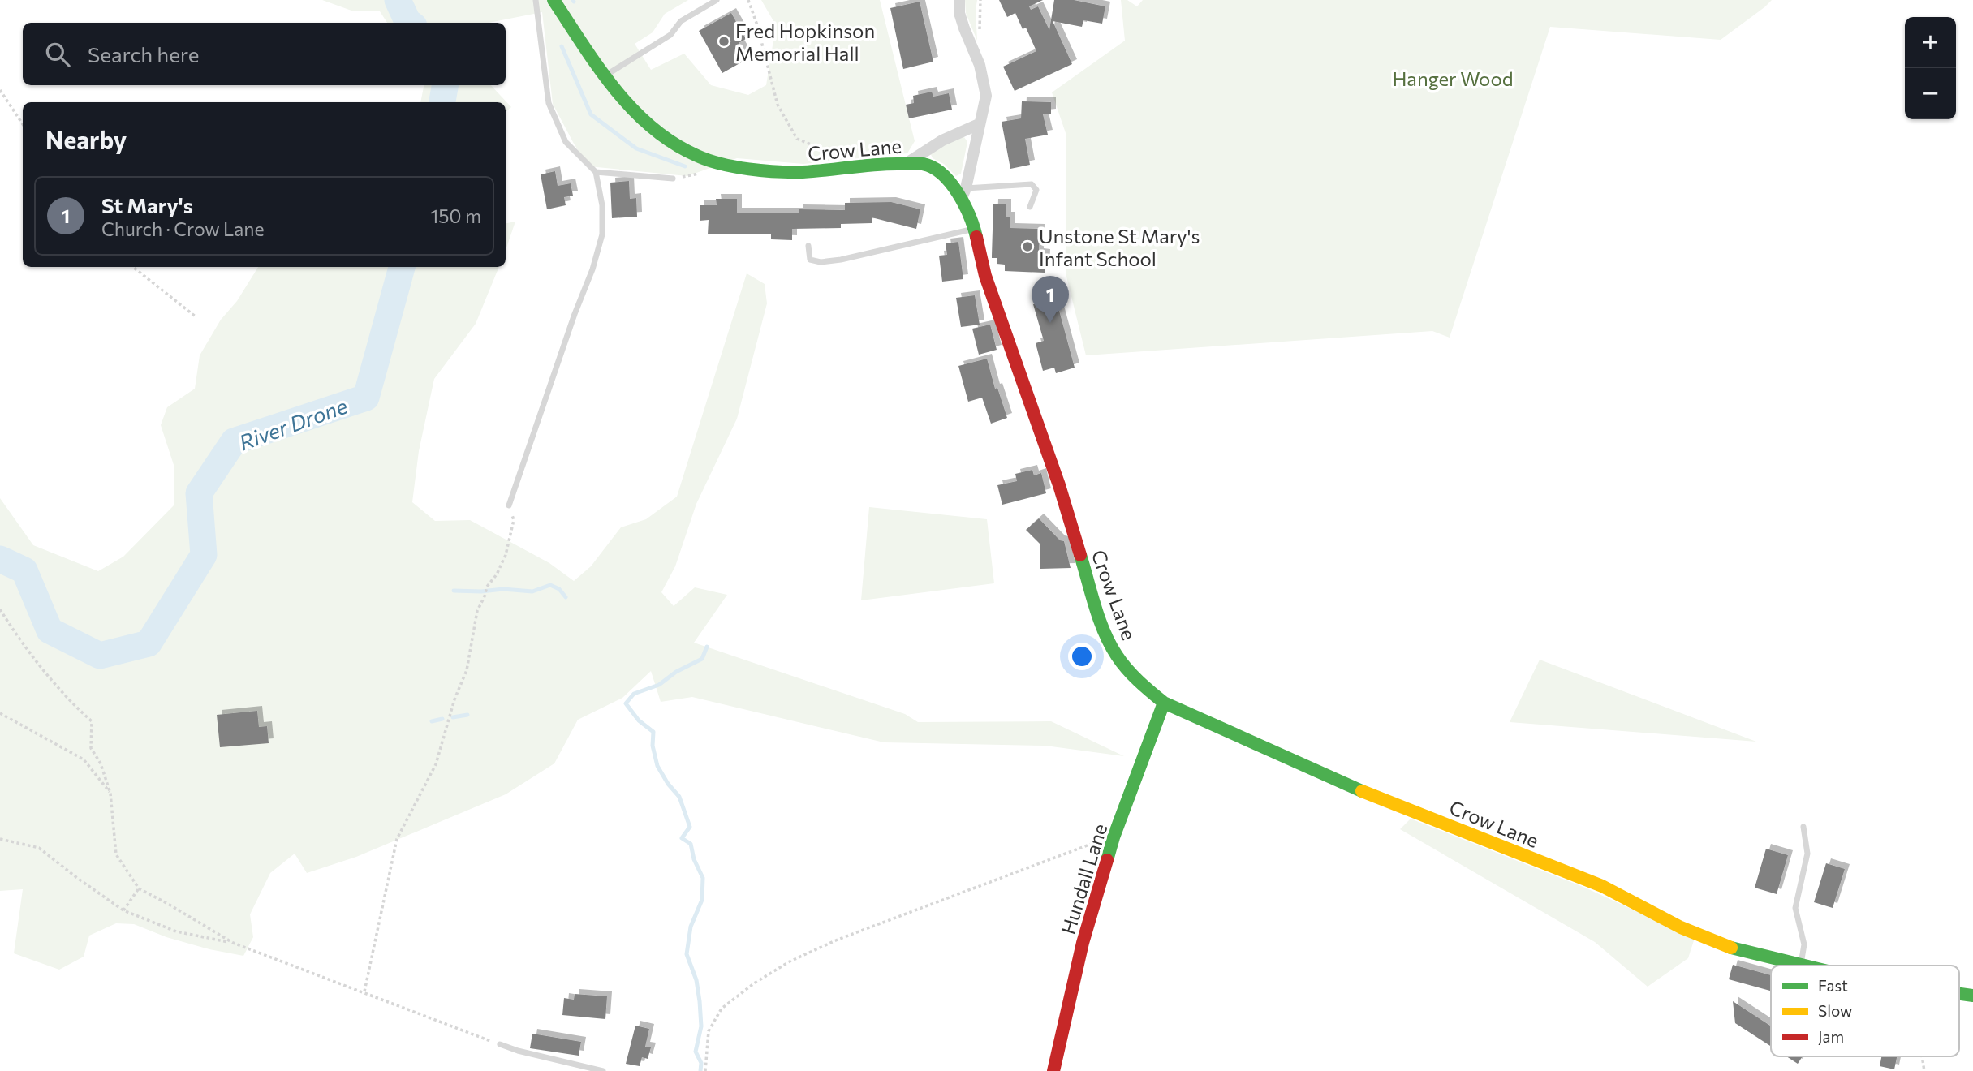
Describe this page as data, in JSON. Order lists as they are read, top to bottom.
{
  "streets": {
    "street": ["Crow Lane", "Hundall Lane"]
  },
  "crossings": [
    ["Crow Lane", "Hundall Lane"]
  ],
  "water": ["River Drone"],
  "parks": ["Hanger Wood"],
  "places": ["Fred Hopkinson Memorial Hall", "Unstone St Mary's Infant School"],
  "legend": ["Fast", "Slow", "Jam"],
  "page": {
    "map_buttons": ["+", "−"],
    "search": "Search here",
    "heading": "Nearby",
    "list": [
      {
        "mark": "1",
        "name": "St Mary's",
        "note": "Church · Crow Lane",
        "value": "150 m"
      }
    ],
    "pins": "1"
  }
}
